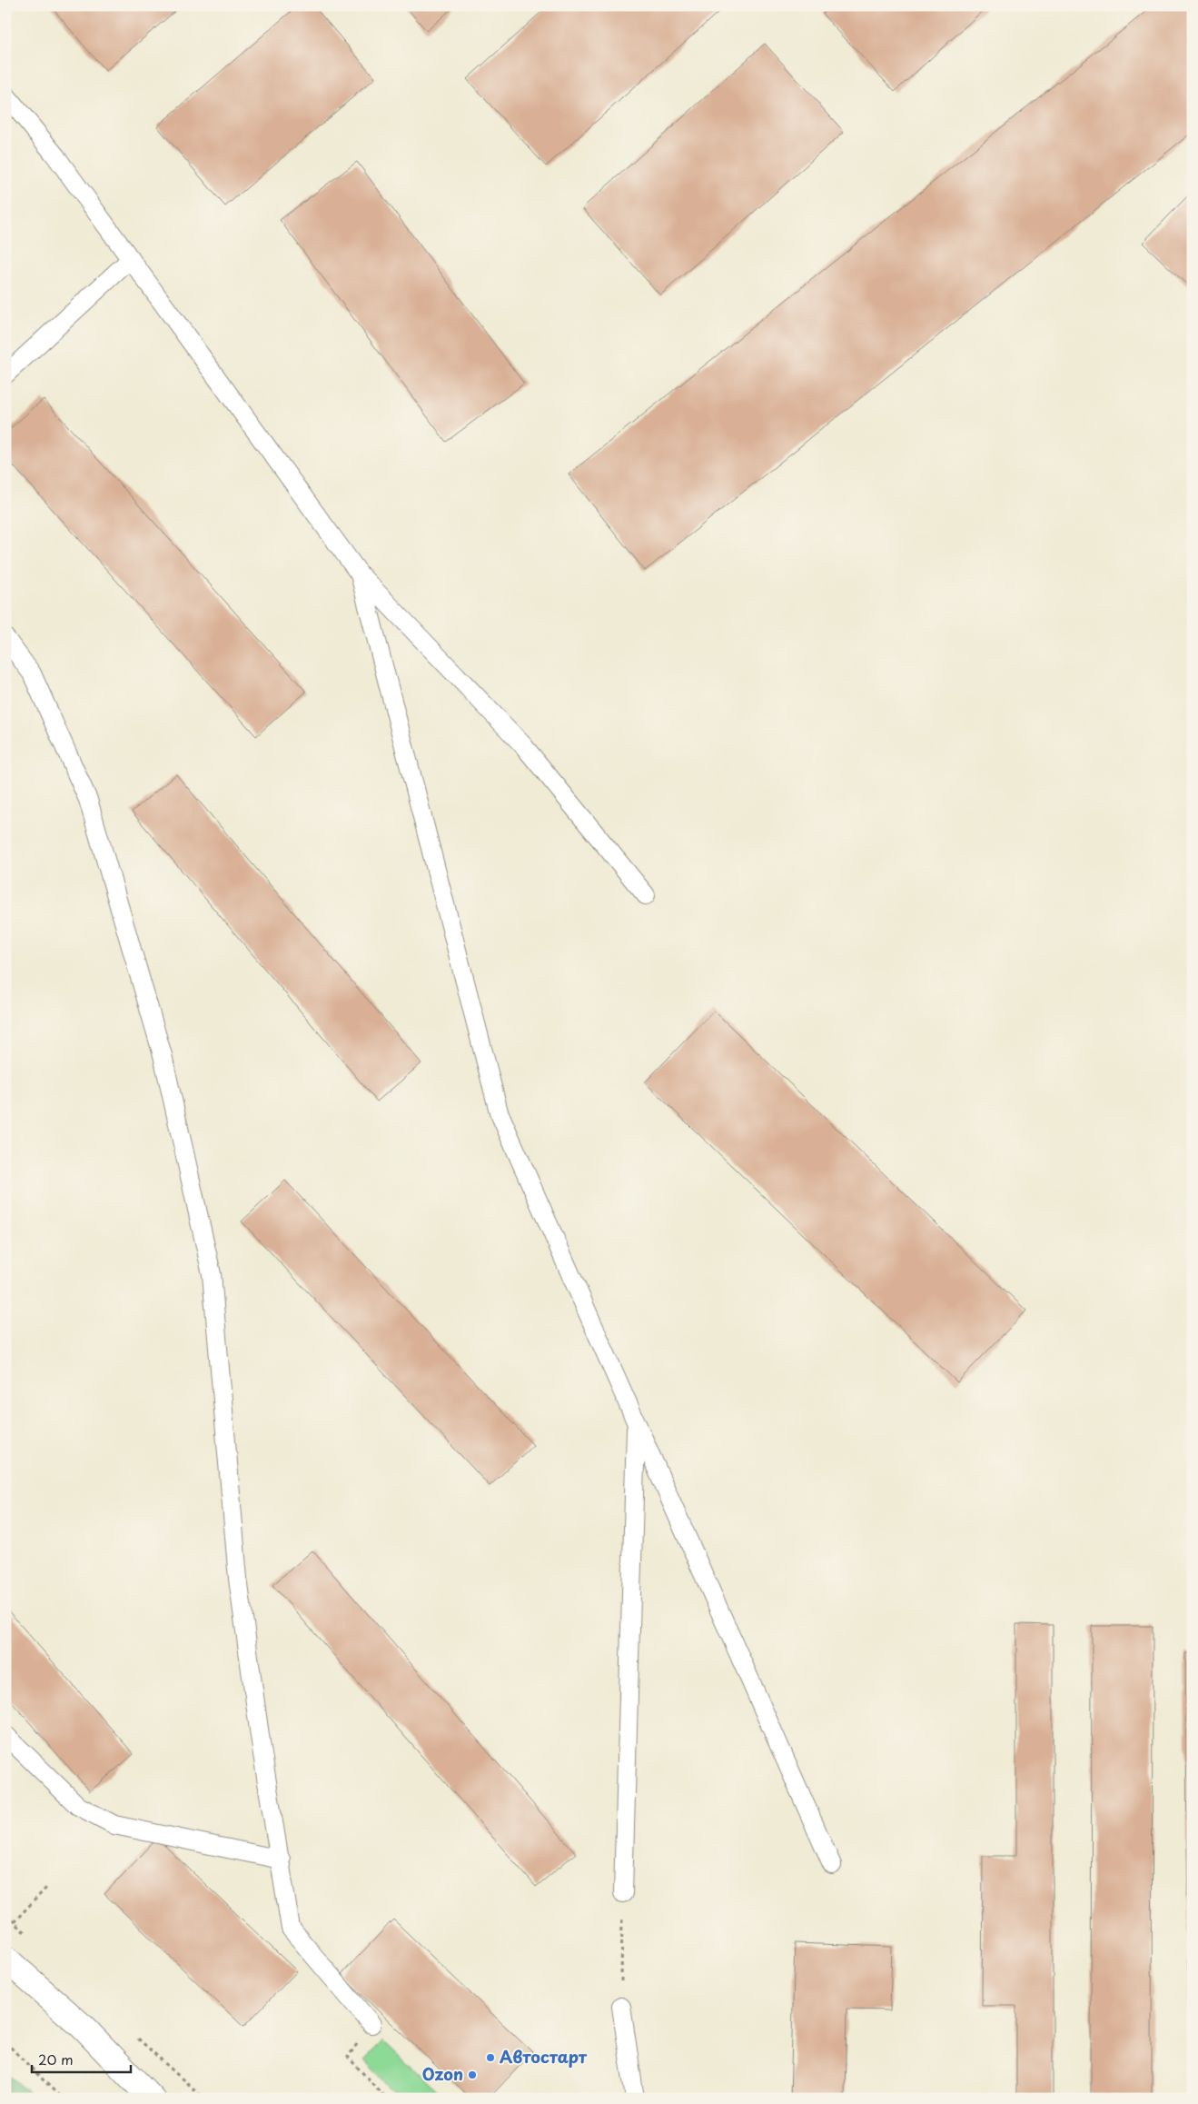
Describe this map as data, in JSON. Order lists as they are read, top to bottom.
{
  "places": ["Автостарт", "Ozon"],
  "scale_bar": "20 m"
}
